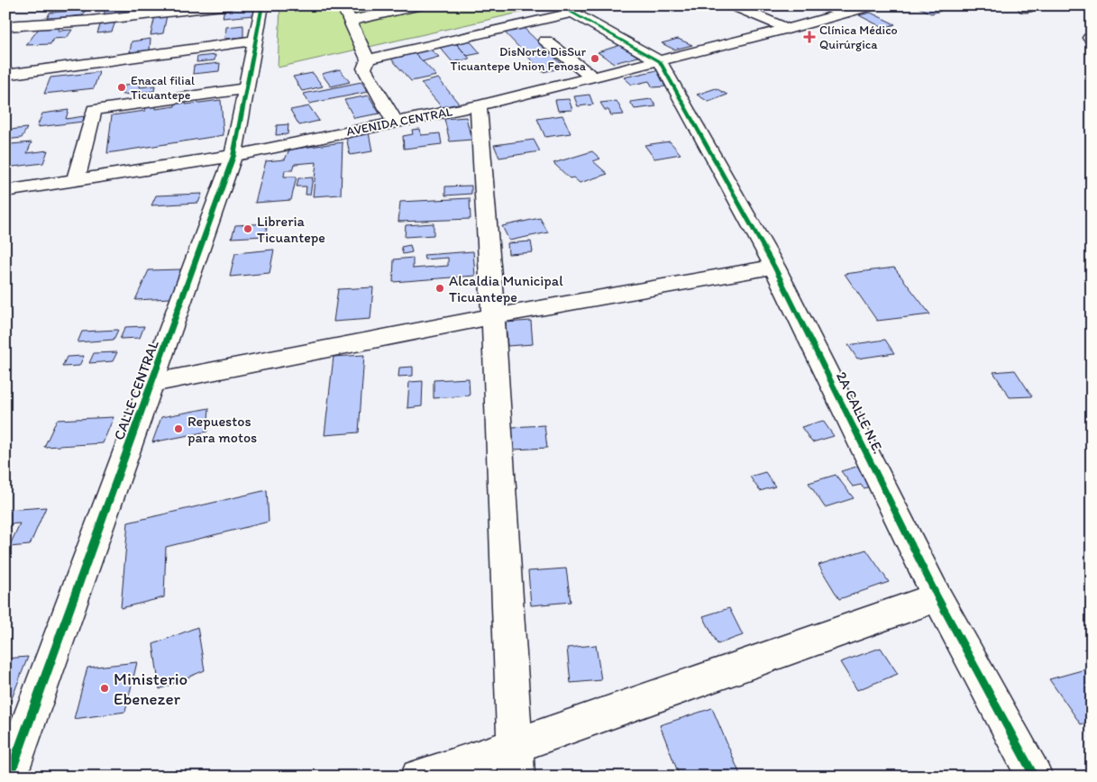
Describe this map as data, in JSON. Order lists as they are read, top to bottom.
{
  "streets": {
    "street": ["AVENIDA CENTRAL", "CALLE CENTRAL", "2A CALLE N.E."]
  },
  "crossings": [
    ["AVENIDA CENTRAL", "CALLE CENTRAL"],
    ["AVENIDA CENTRAL", "2A CALLE N.E."]
  ],
  "places": {
    "health": ["Clínica Médico Quirúrgica"],
    "other": [
      "DisNorte DisSur Ticuantepe Union Fenosa",
      "Enacal filial Ticuantepe",
      "Libreria Ticuantepe",
      "Alcaldia Municipal Ticuantepe",
      "Repuestos para motos",
      "Ministerio Ebenezer"
    ]
  }
}
